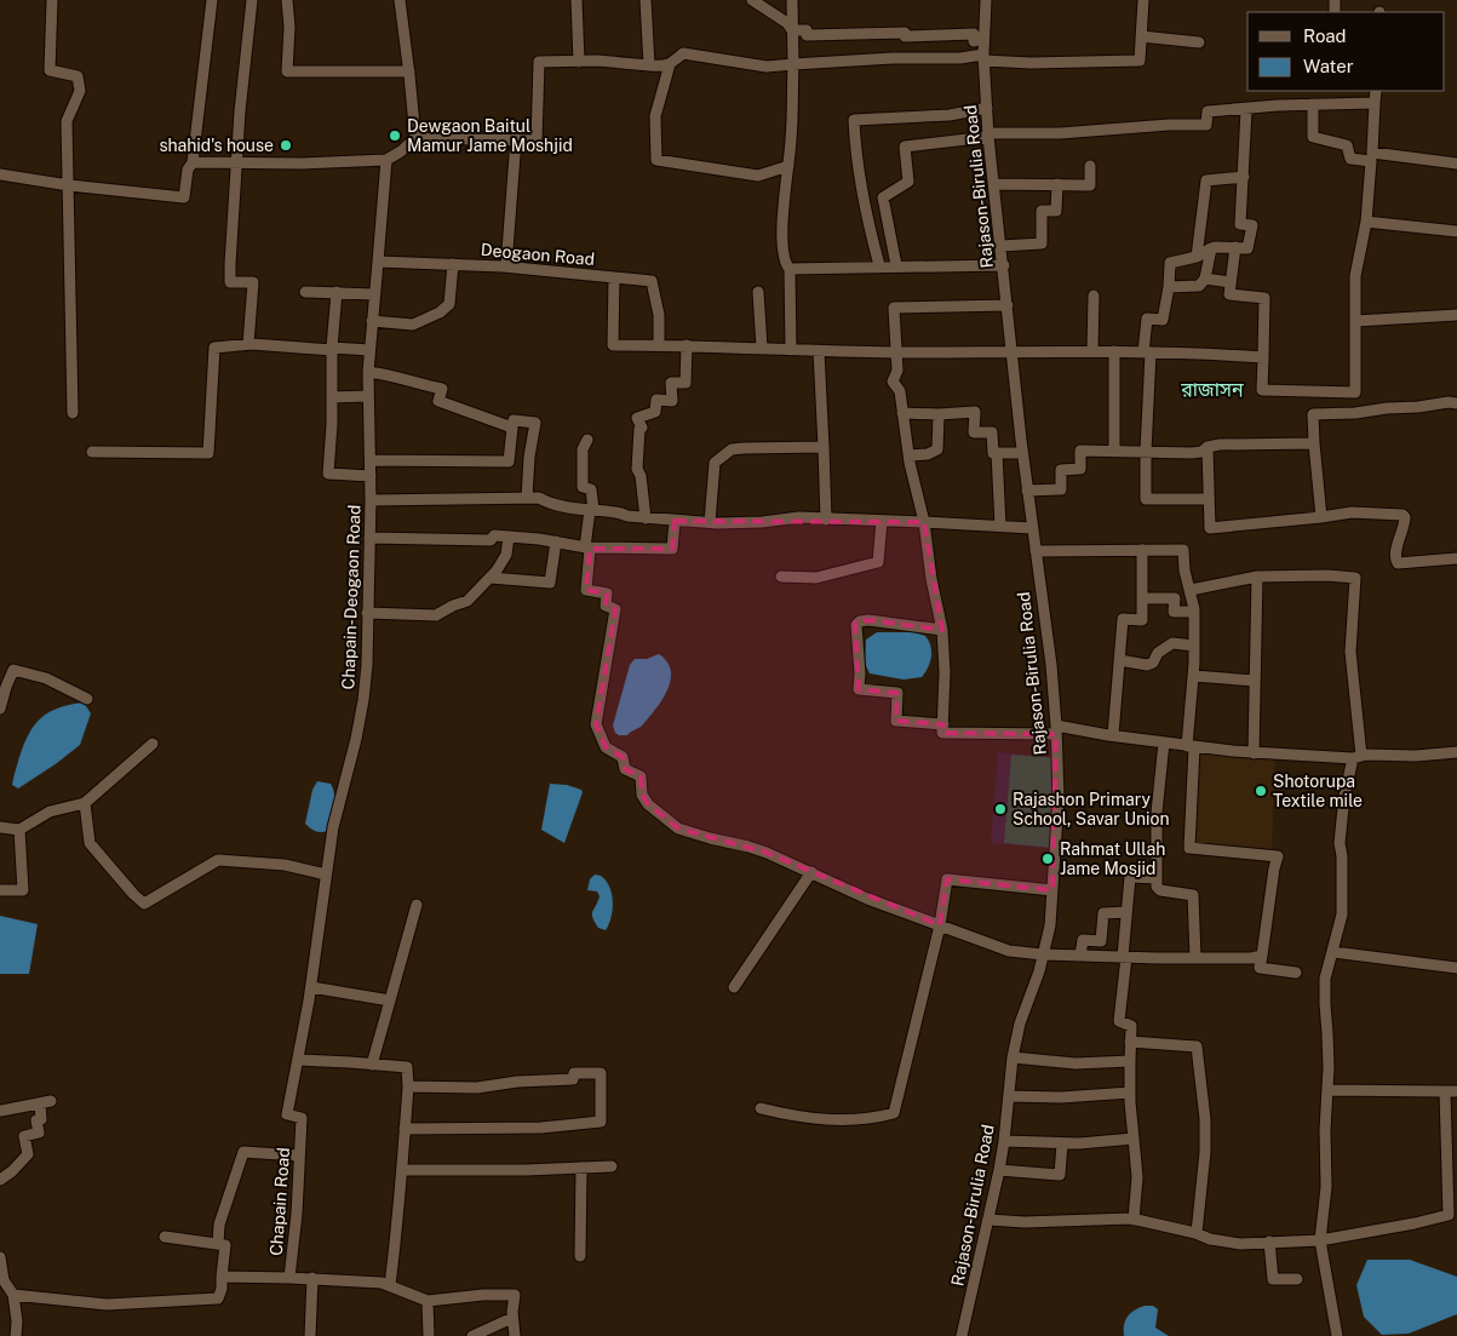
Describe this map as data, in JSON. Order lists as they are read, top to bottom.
{
  "streets": {
    "street": [
      "Rajason-Birulia Road",
      "Deogaon Road",
      "Chapain-Deogaon Road",
      "Chapain Road"
    ]
  },
  "crossings": [
    ["Rajason-Birulia Road", "Deogaon Road"],
    ["Deogaon Road", "Chapain-Deogaon Road"],
    ["Chapain-Deogaon Road", "Chapain Road"]
  ],
  "districts": ["রাজাসন"],
  "places": [
    "Dewgaon Baitul Mamur Jame Moshjid",
    "shahid's house",
    "Shotorupa Textile mile",
    "Rajashon Primary School, Savar Union",
    "Rahmat Ullah Jame Mosjid"
  ],
  "legend": ["Road", "Water"]
}
